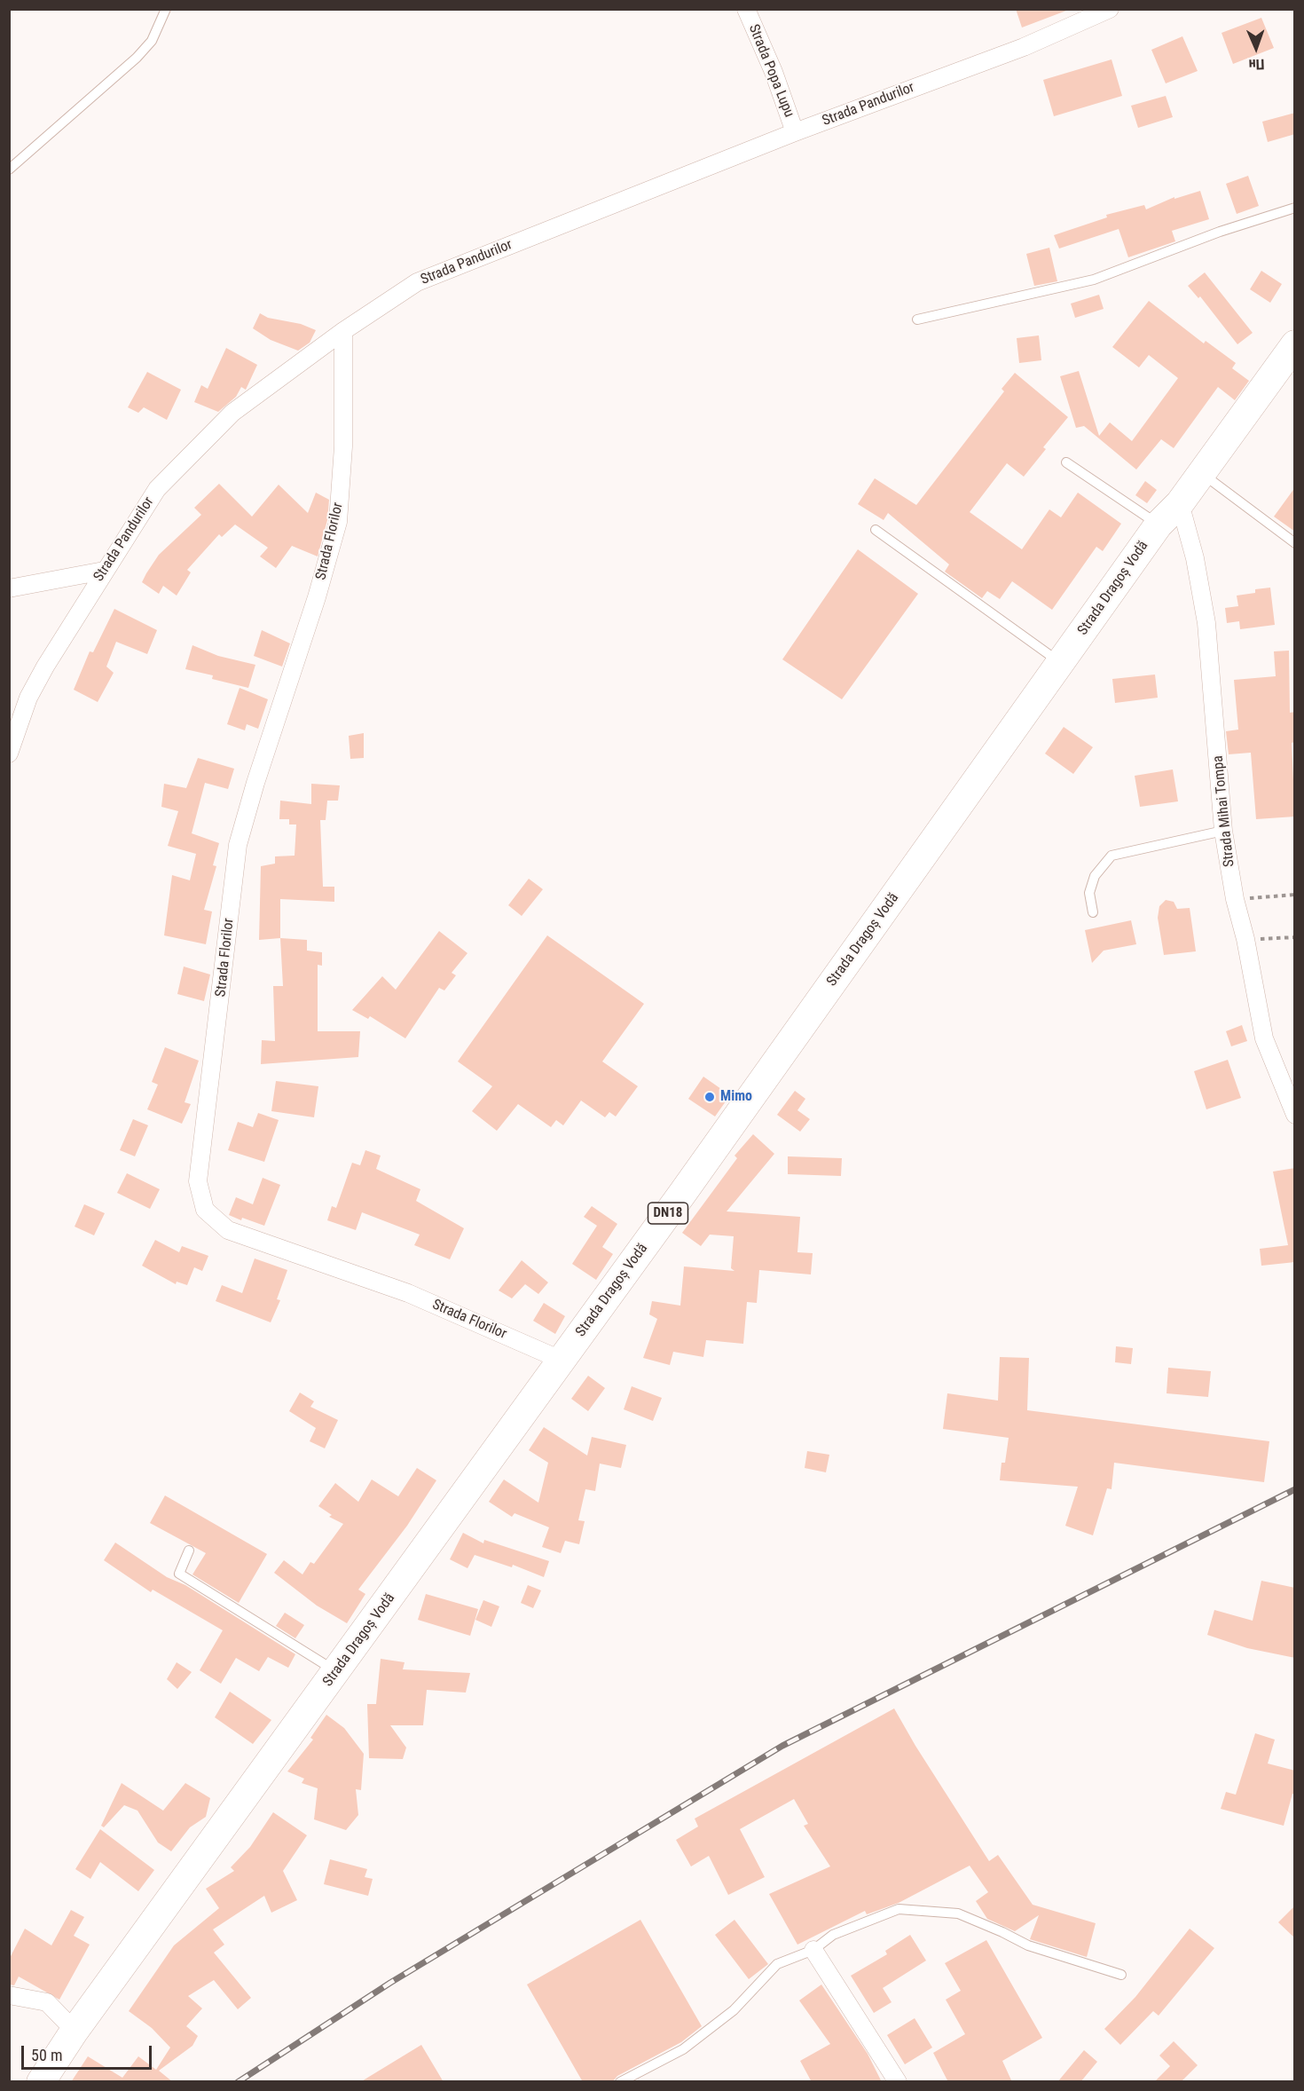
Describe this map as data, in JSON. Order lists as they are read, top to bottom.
{
  "streets": {
    "main road": ["Strada Dragoș Vodă", "DN18"],
    "street": [
      "Strada Popa Lupu",
      "Strada Pandurilor",
      "Strada Florilor",
      "Strada Mihai Tompa"
    ]
  },
  "crossings": [
    ["Strada Popa Lupu", "Strada Pandurilor"],
    ["Strada Pandurilor", "Strada Florilor"],
    ["Strada Florilor", "Strada Dragoș Vodă"],
    ["Strada Dragoș Vodă", "Strada Mihai Tompa"]
  ],
  "places": ["Mimo"],
  "scale_bar": "50 m",
  "north": "bottom"
}
